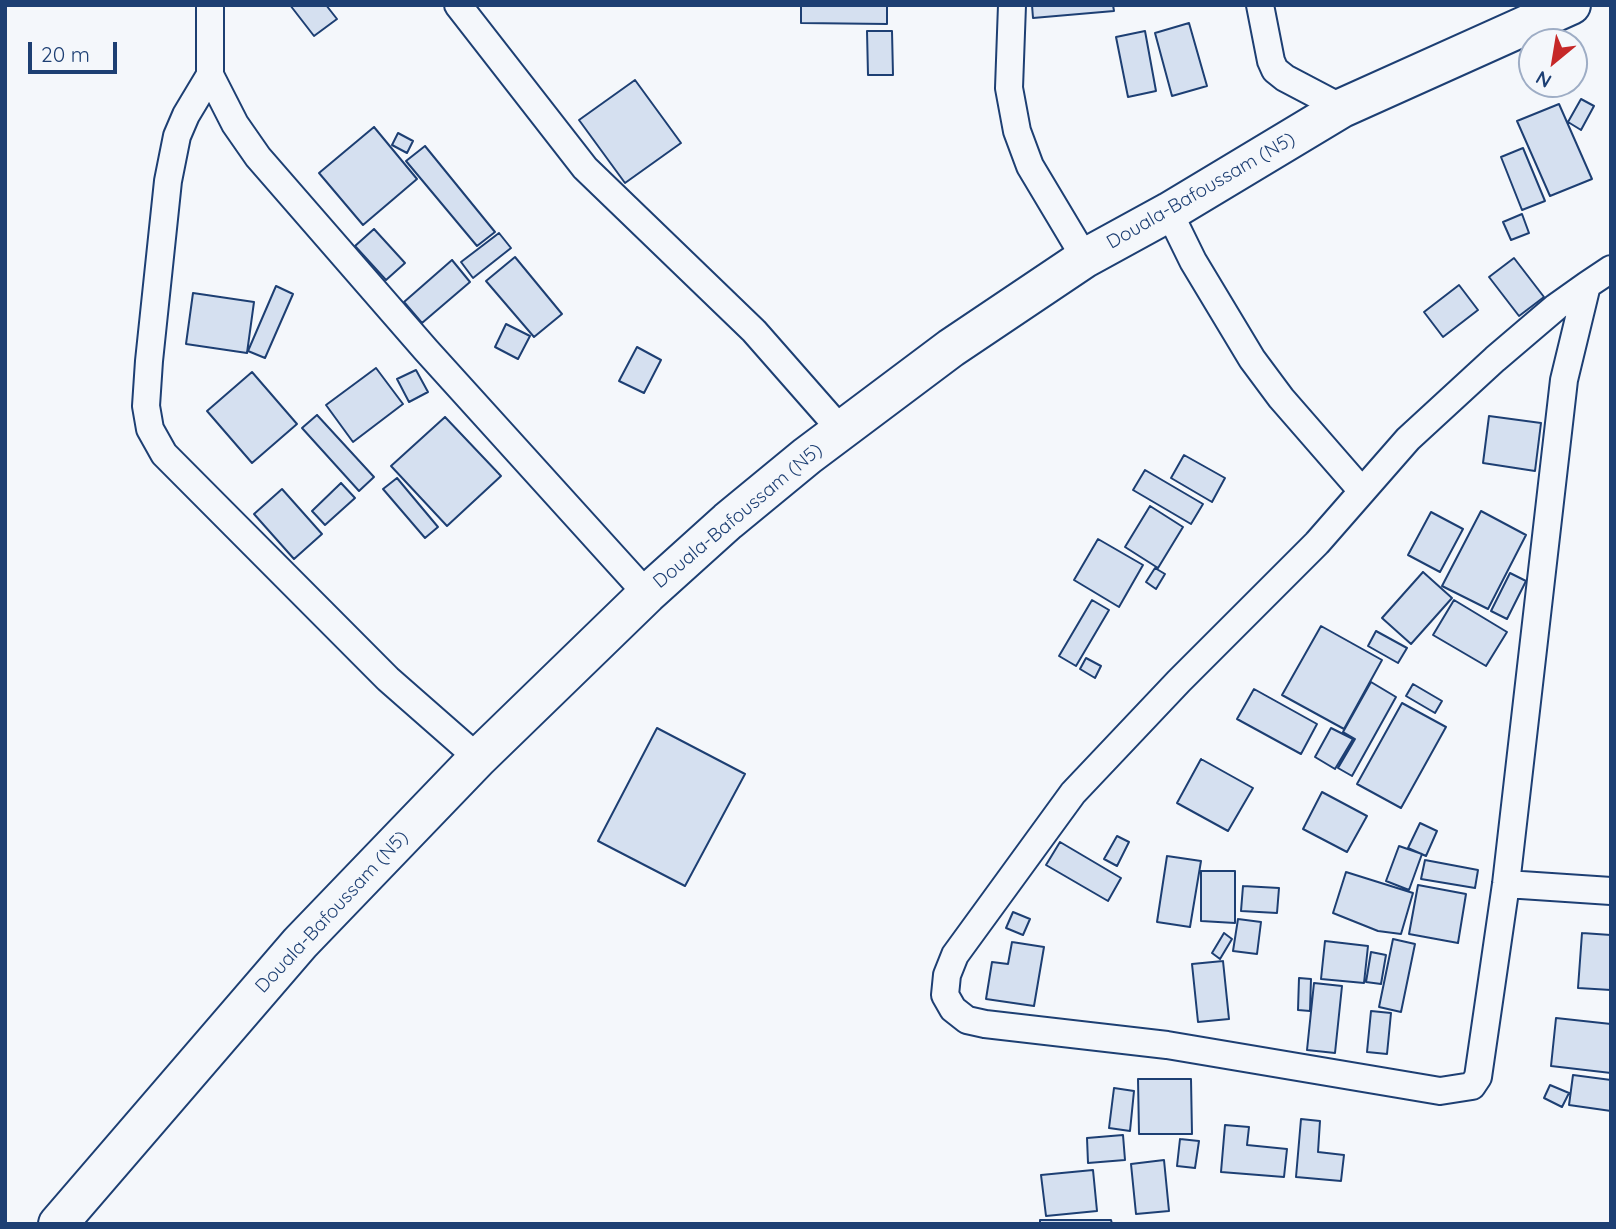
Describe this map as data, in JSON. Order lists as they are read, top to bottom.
{
  "streets": {
    "highway": ["Douala-Bafoussam (N5)"]
  },
  "scale_bar": "20 m",
  "north": "bottom left"
}
